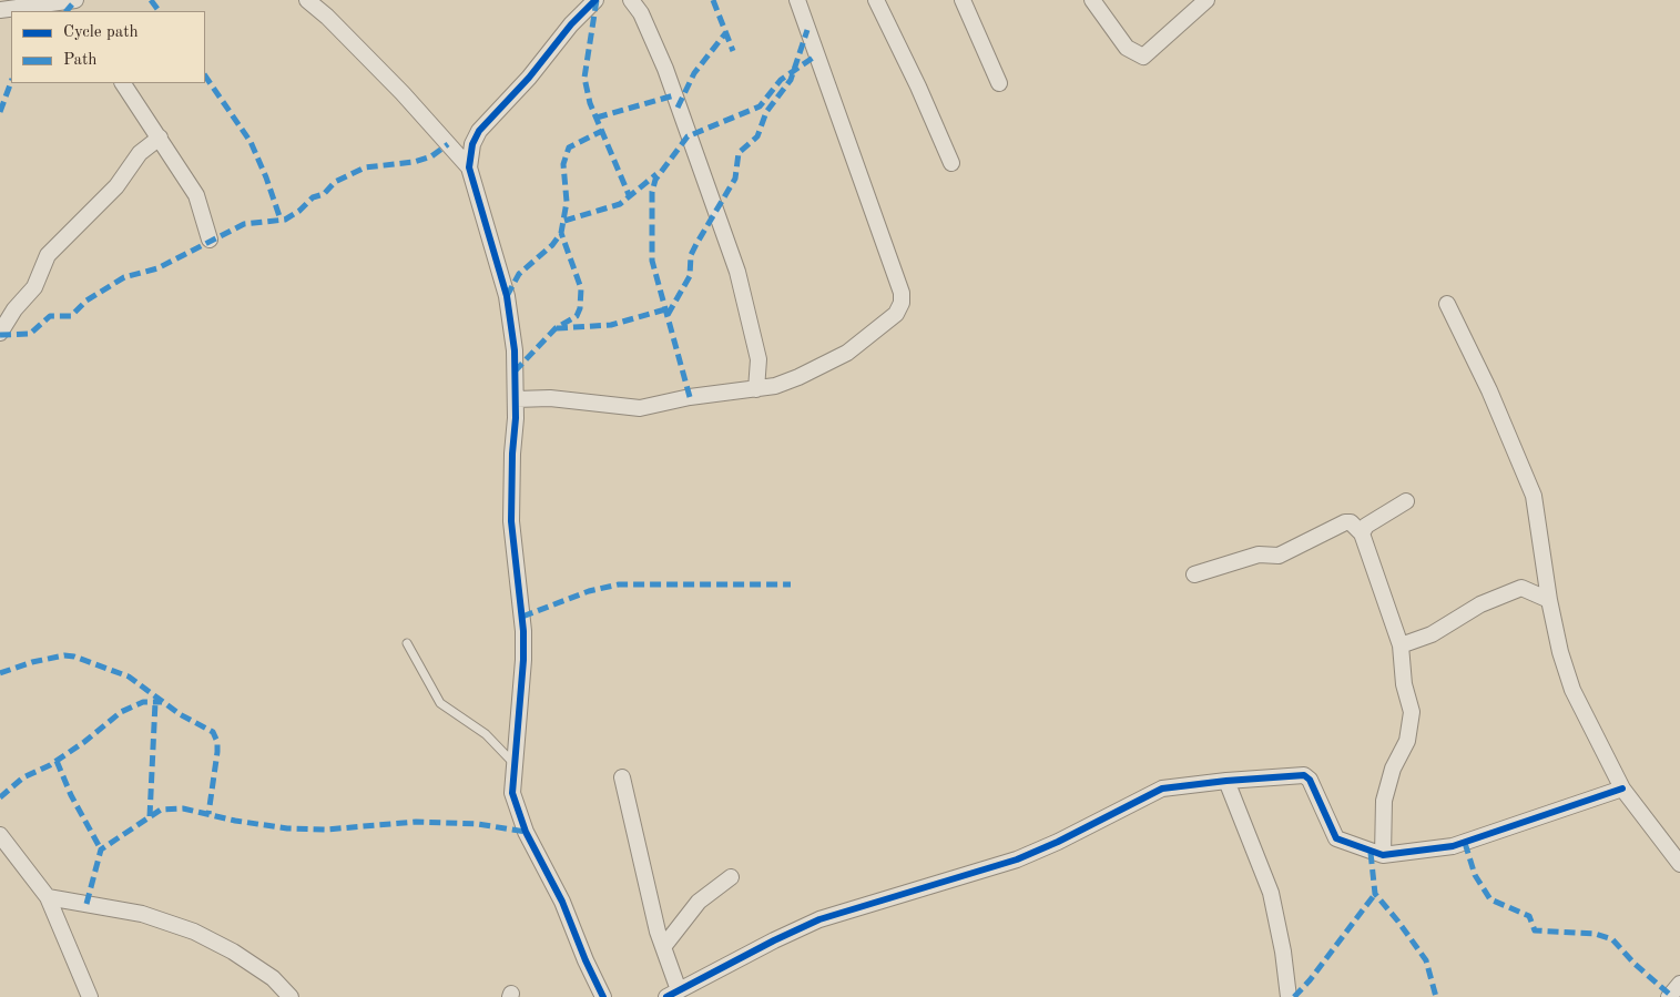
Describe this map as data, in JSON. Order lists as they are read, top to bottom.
{
  "legend": ["Cycle path", "Path"]
}
